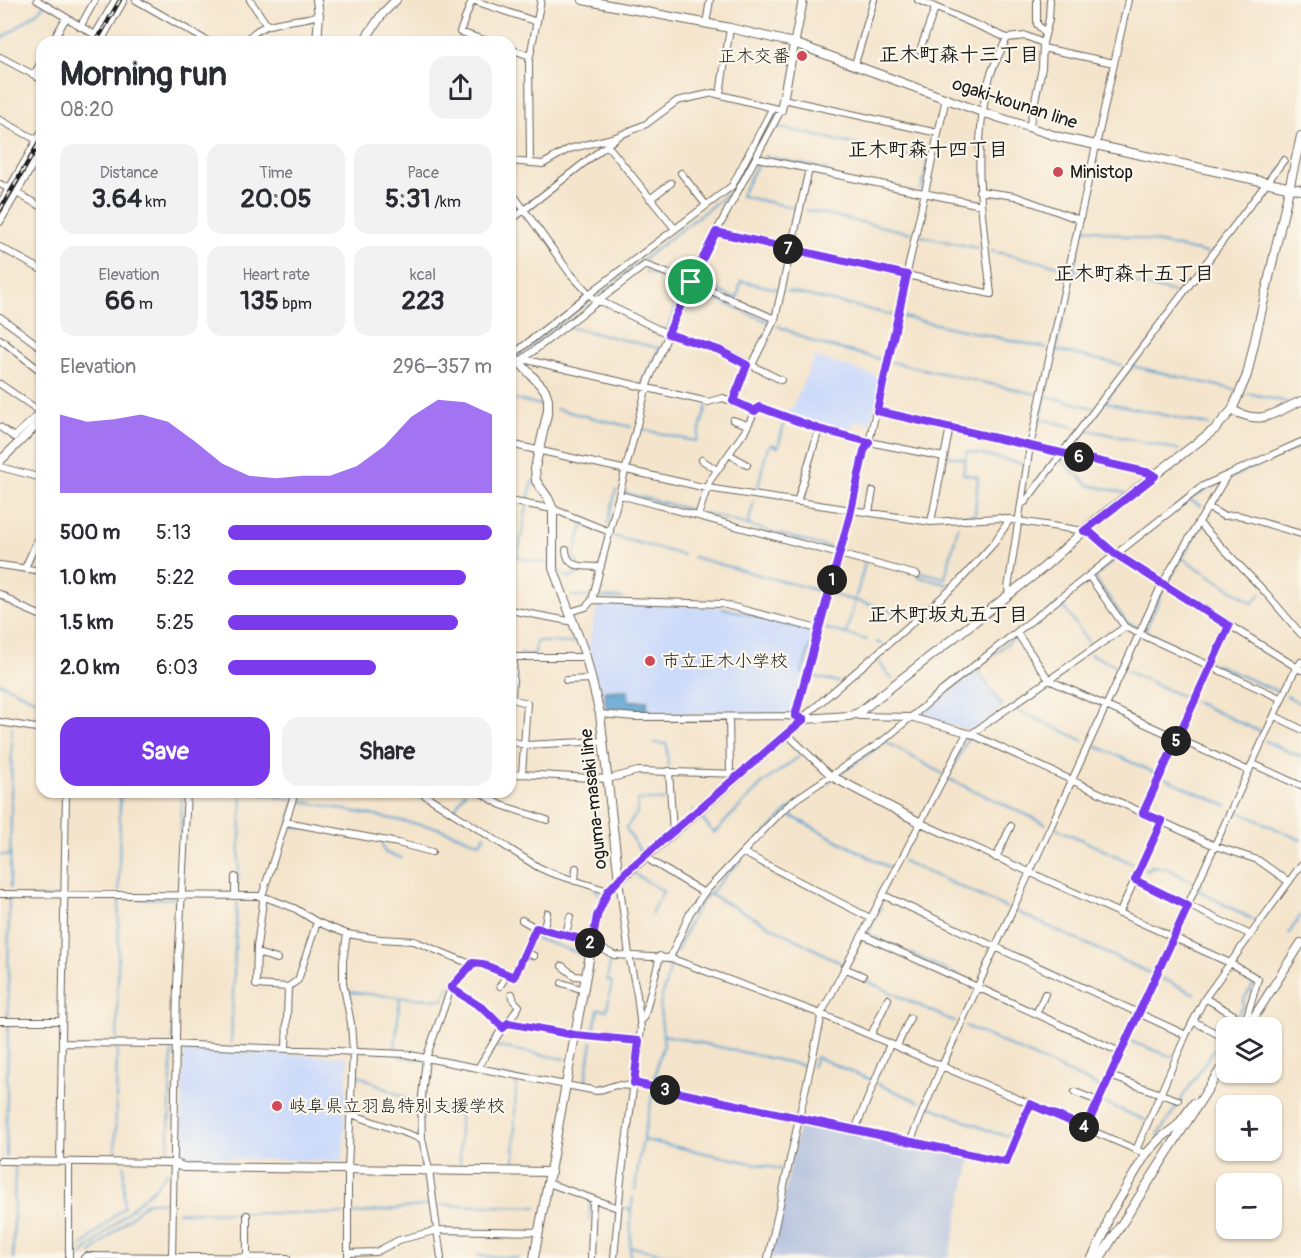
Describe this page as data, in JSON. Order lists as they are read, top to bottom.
{
  "streets": {
    "main road": ["ogaki-kounan line", "oguma-masaki line"]
  },
  "districts": [
    "正木町森十三丁目",
    "正木町森十四丁目",
    "正木町森十五丁目",
    "正木町坂丸五丁目"
  ],
  "places": [
    "正木交番",
    "Ministop",
    "市立正木小学校",
    "岐阜県立羽島特別支援学校"
  ],
  "page": {
    "heading": ["Morning run", "08:20"],
    "stats": [
      ["Distance", "3.64 km"],
      ["Time", "20:05"],
      ["Pace", "5:31 /km"],
      ["Elevation", "66 m"],
      ["Heart rate", "135 bpm"],
      ["kcal", "223"]
    ],
    "pins": [
      "7",
      "6",
      "1",
      "5",
      "2",
      "3",
      "4"
    ],
    "chart": ["Elevation", "296–357 m"],
    "list": [
      {
        "name": "500 m",
        "note": "5:13"
      },
      {
        "name": "1.0 km",
        "note": "5:22"
      },
      {
        "name": "1.5 km",
        "note": "5:25"
      },
      {
        "name": "2.0 km",
        "note": "6:03"
      }
    ],
    "buttons": ["Save", "Share"],
    "map_buttons": ["+", "−"]
  }
}
